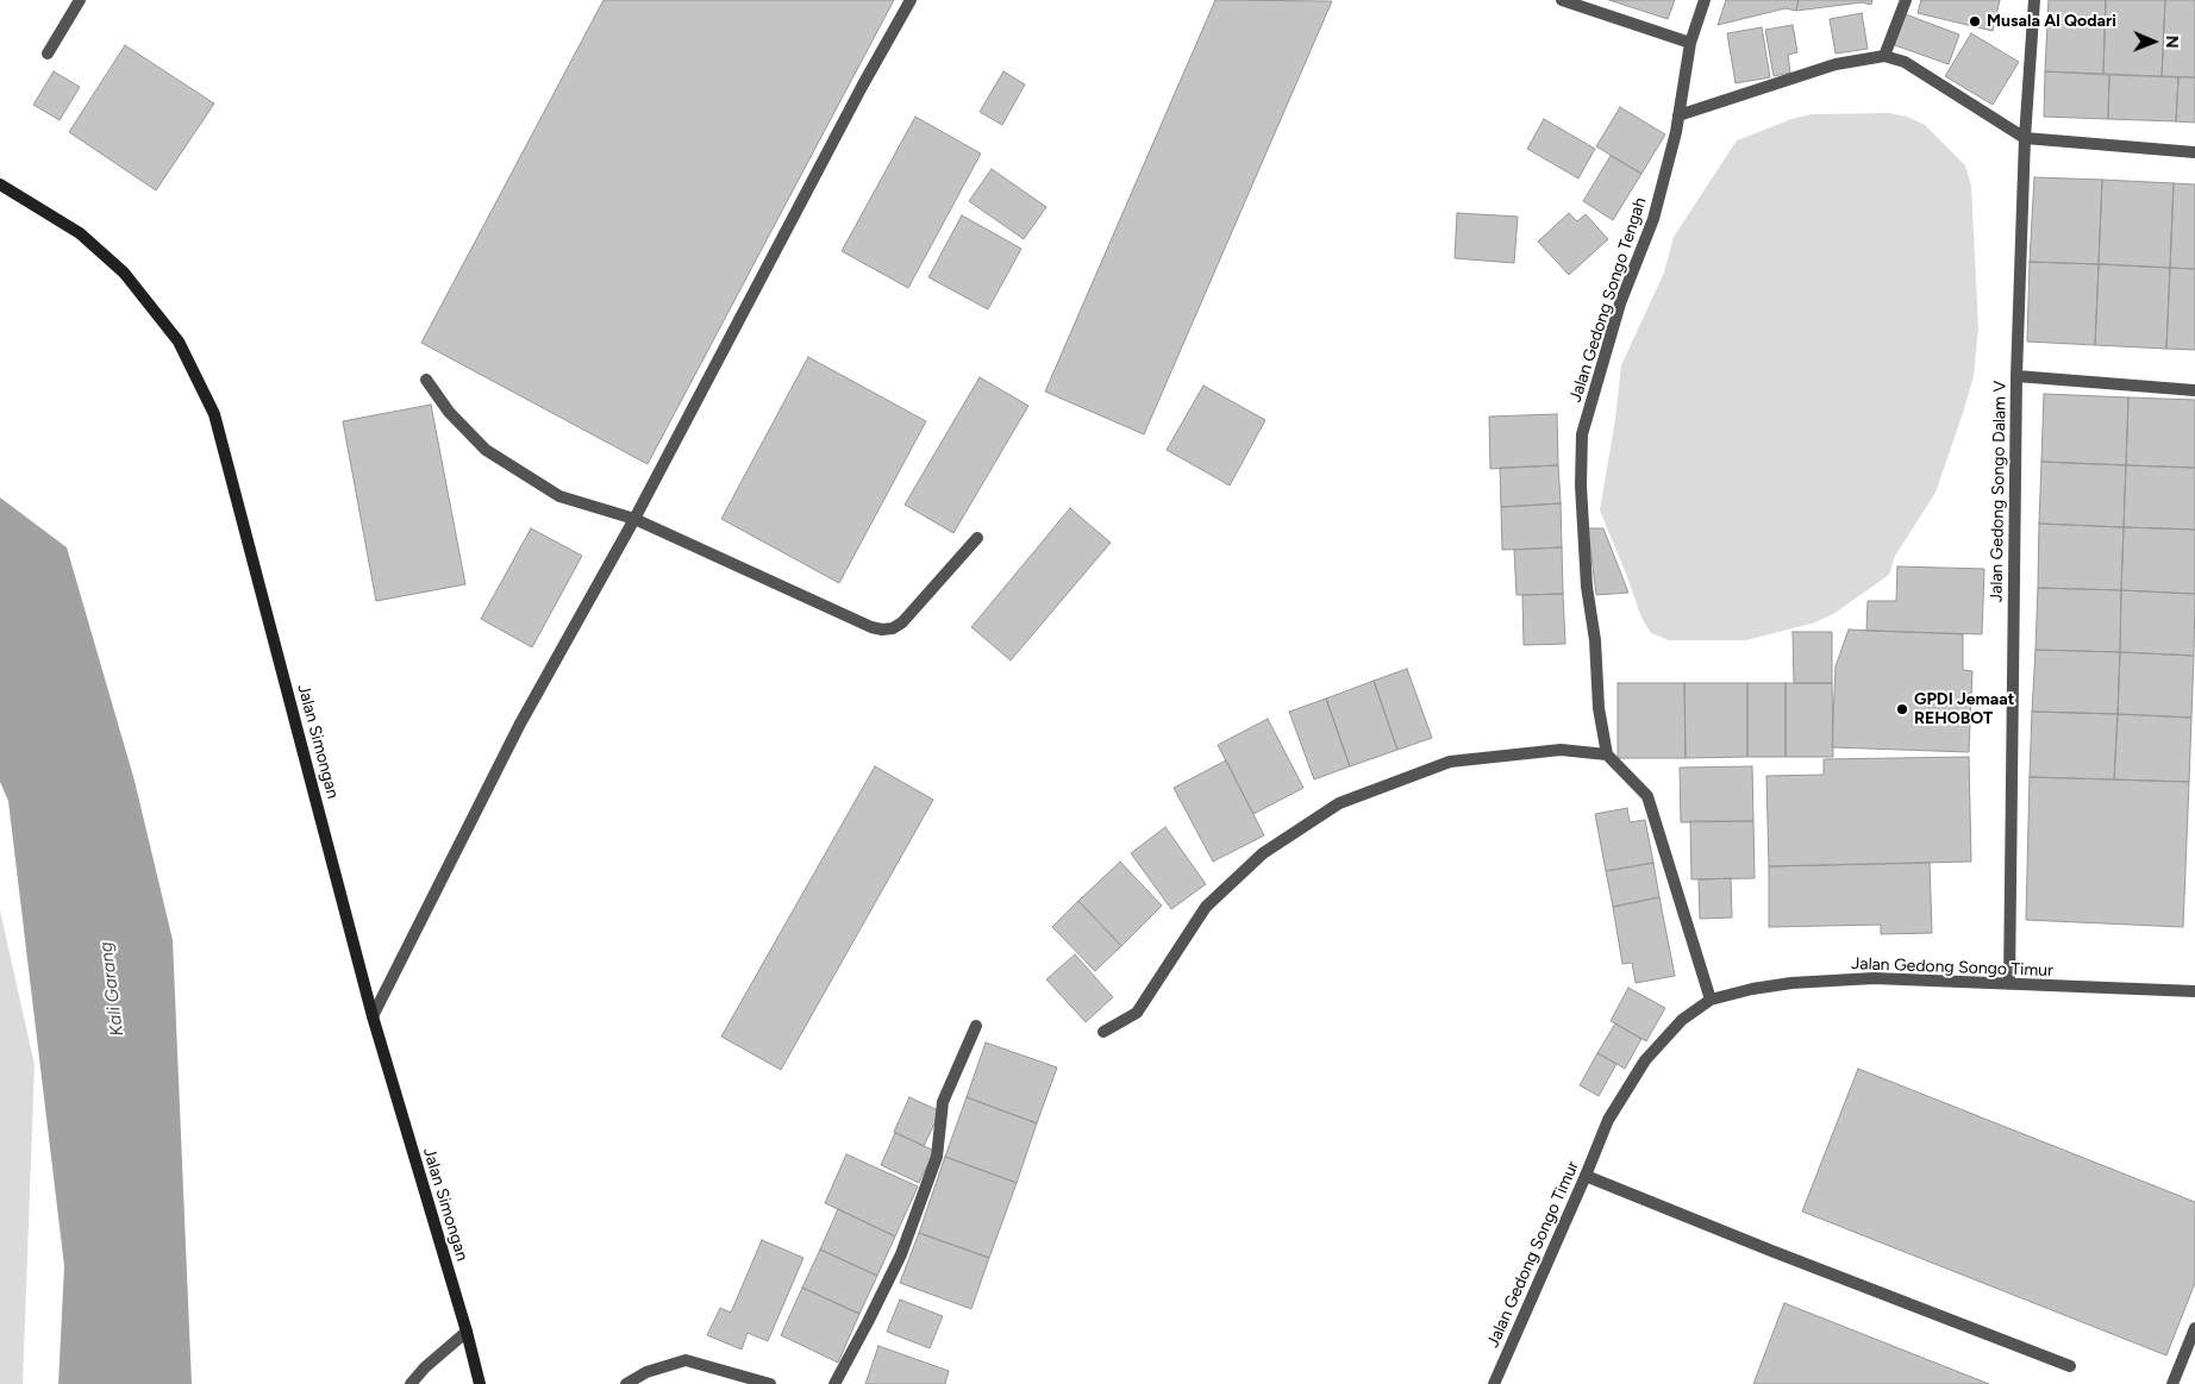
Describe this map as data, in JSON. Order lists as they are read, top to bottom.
{
  "streets": {
    "main road": ["Jalan Simongan"],
    "street": ["Jalan Gedong Songo Tengah", "Jalan Gedong Songo Dalam V", "Jalan Gedong Songo Timur"]
  },
  "crossings": [
    ["Jalan Gedong Songo Dalam V", "Jalan Gedong Songo Timur"]
  ],
  "water": ["Kali Garang"],
  "places": ["Musala Al Qodari", "GPDI Jemaat REHOBOT"],
  "north": "right"
}
